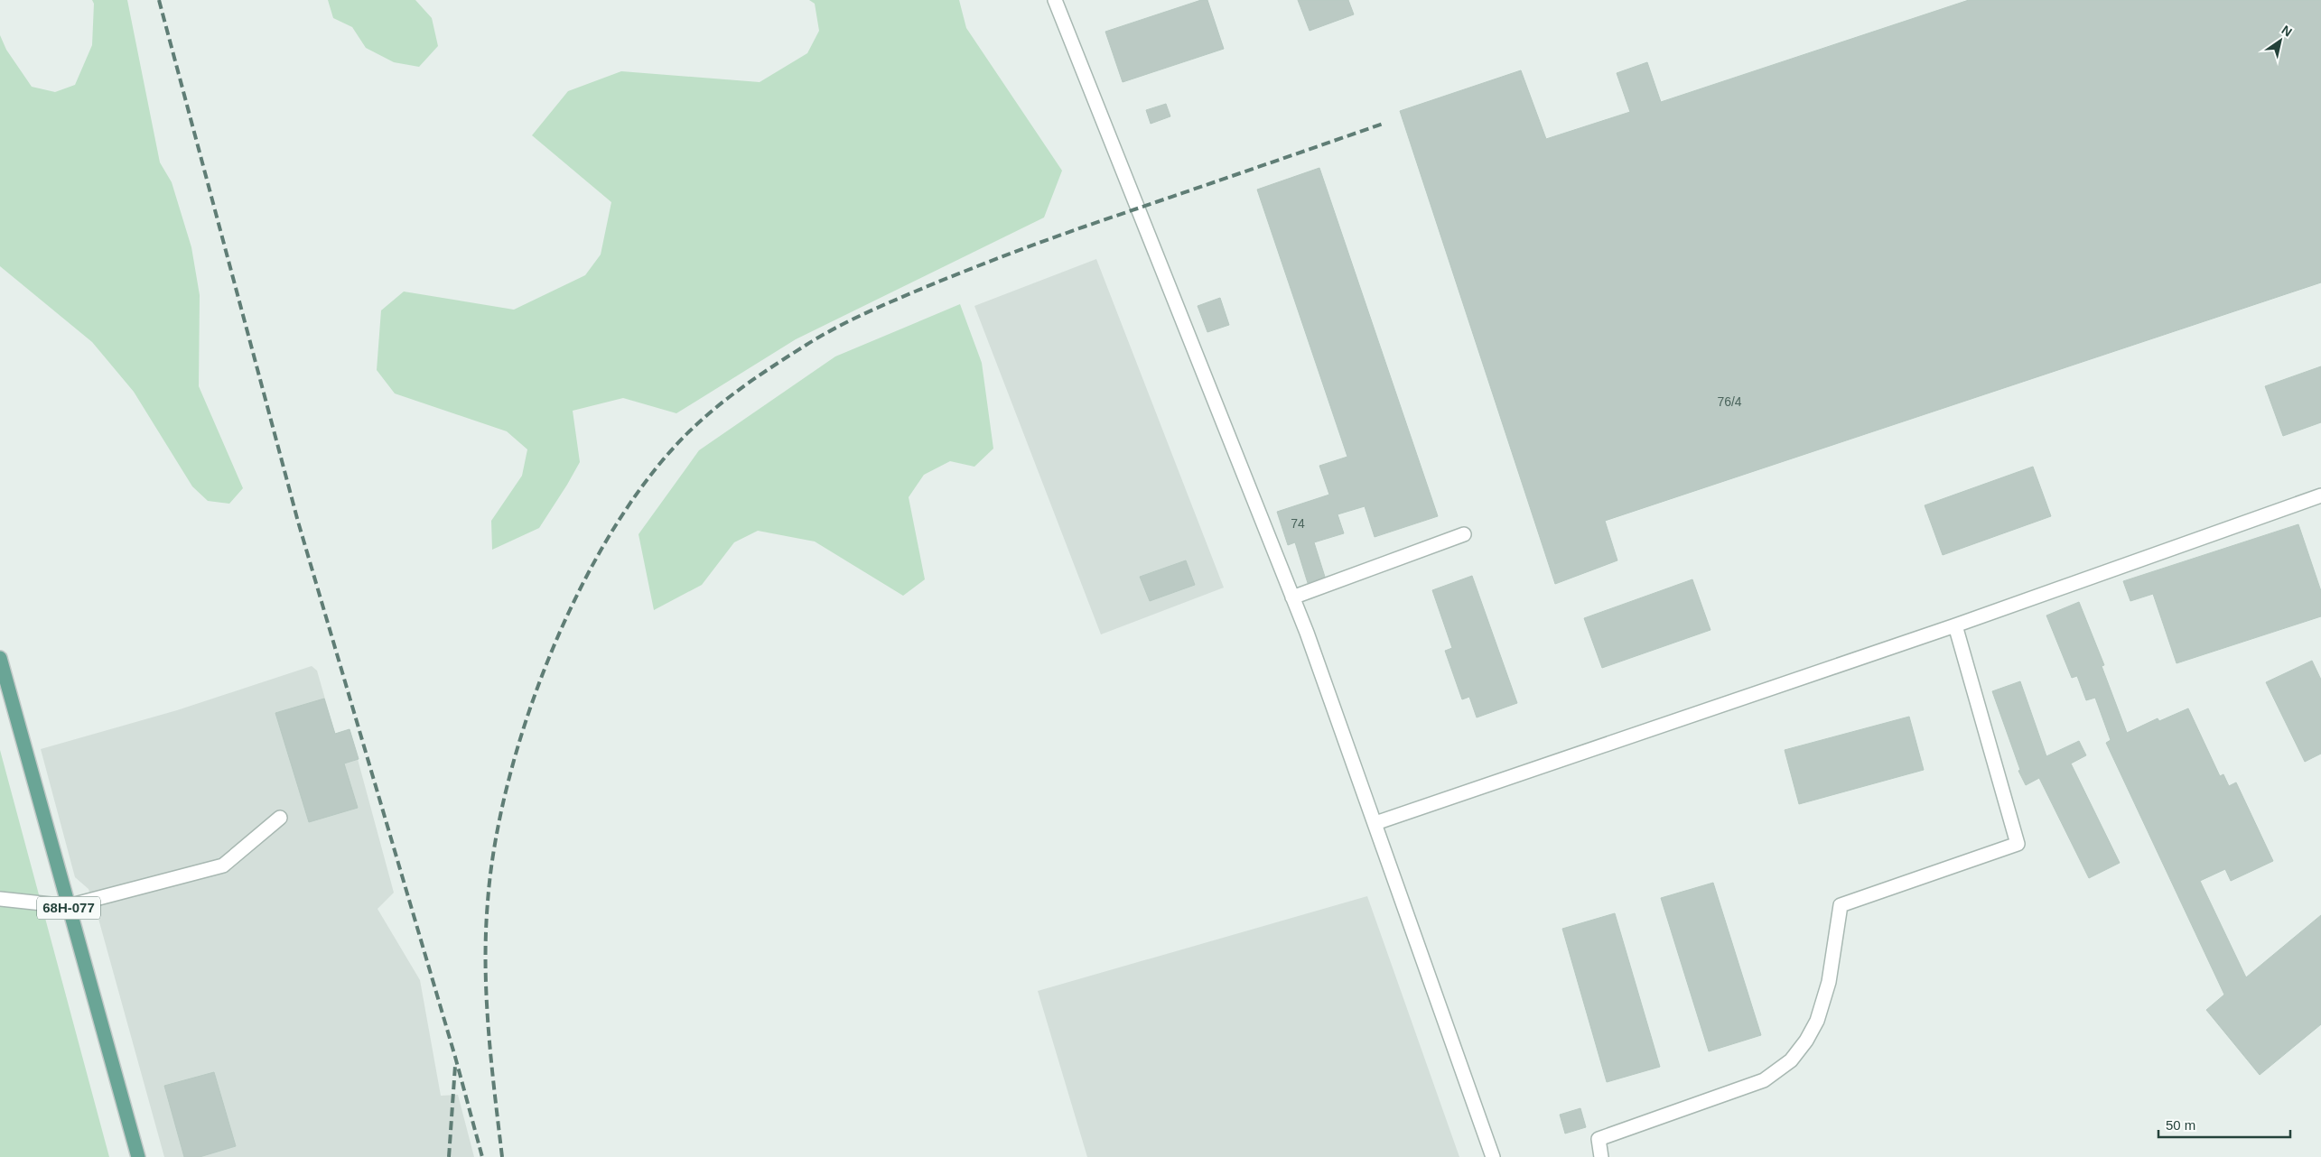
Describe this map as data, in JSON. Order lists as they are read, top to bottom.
{
  "streets": {
    "main road": ["68Н-077"]
  },
  "house_numbers": ["76/4", "74"],
  "scale_bar": "50 m",
  "north": "top right"
}
